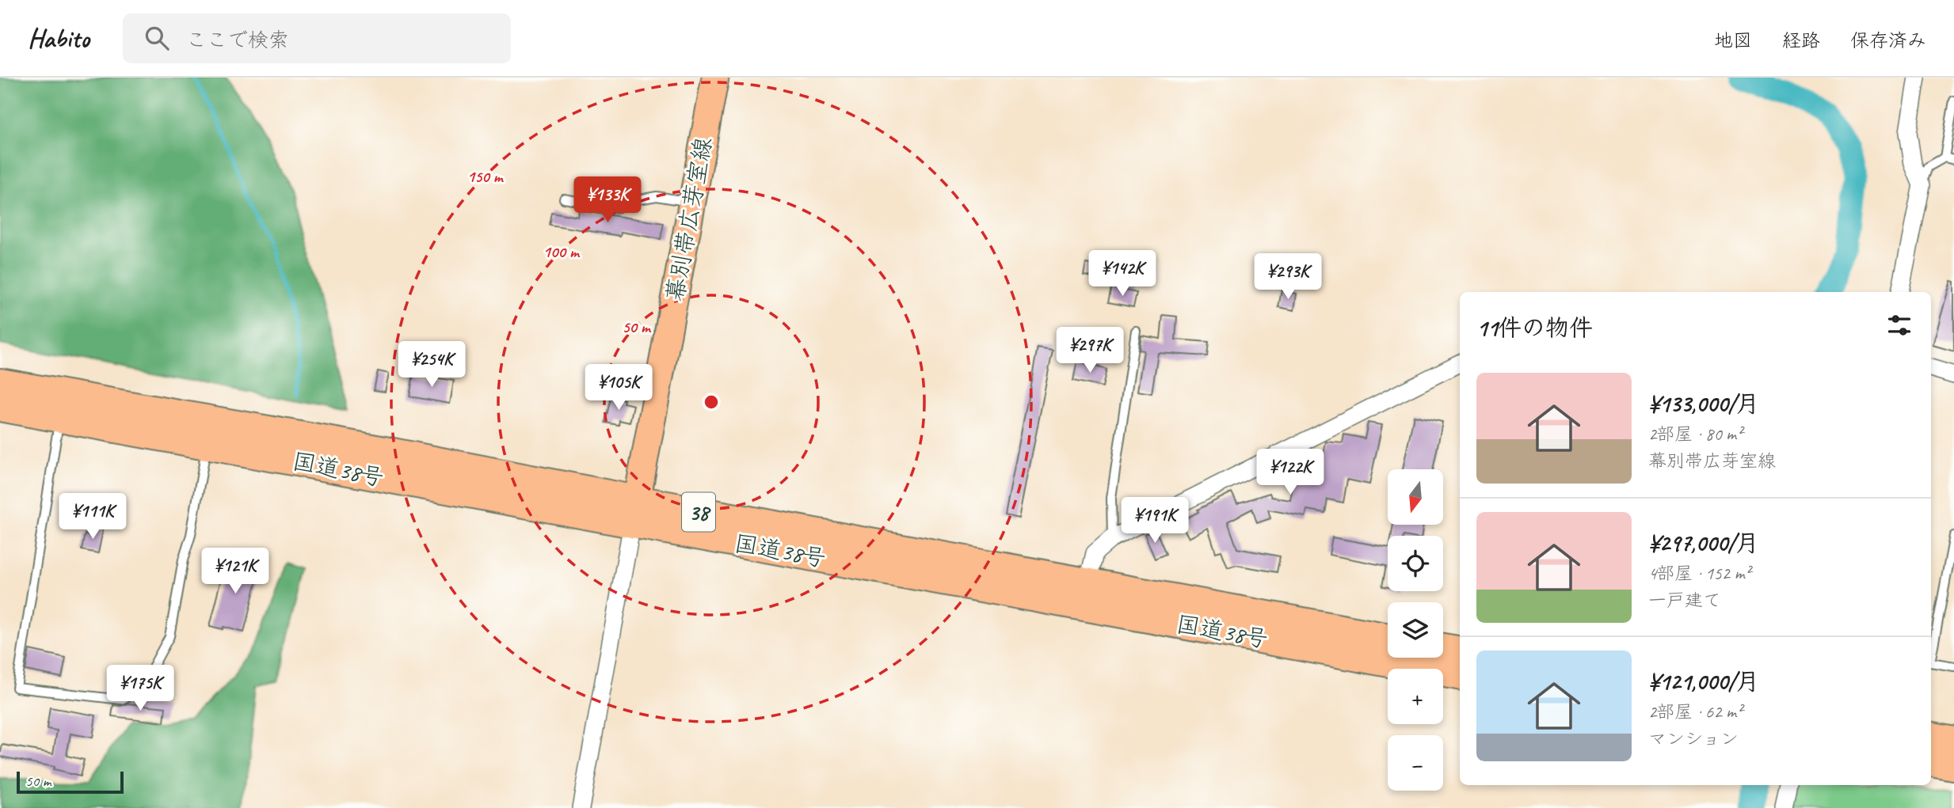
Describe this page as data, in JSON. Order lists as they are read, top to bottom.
{
  "streets": {
    "highway": ["国道38号", "38"],
    "main road": ["幕別帯広芽室線"]
  },
  "crossings": [
    ["幕別帯広芽室線", "国道38号"]
  ],
  "scale_bar": "50 m",
  "north": "bottom",
  "page": {
    "header": "Habito",
    "search": "ここで検索",
    "nav": ["地図", "経路", "保存済み"],
    "price": [
      "¥133K",
      "¥142K",
      "¥293K",
      "¥297K",
      "¥254K",
      "¥105K",
      "¥122K",
      "¥111K",
      "¥191K",
      "¥121K",
      "¥175K"
    ],
    "heading": "11件の物件",
    "list": [
      {
        "name": "¥133,000/月",
        "note": "2部屋 · 80 m² · 幕別帯広芽室線"
      },
      {
        "name": "¥297,000/月",
        "note": "4部屋 · 152 m² · 一戸建て"
      },
      {
        "name": "¥121,000/月",
        "note": "2部屋 · 62 m² · マンション"
      }
    ],
    "map_buttons": ["+", "−"],
    "scale": "50 m"
  },
  "rings": ["150 m", "100 m", "50 m"]
}
